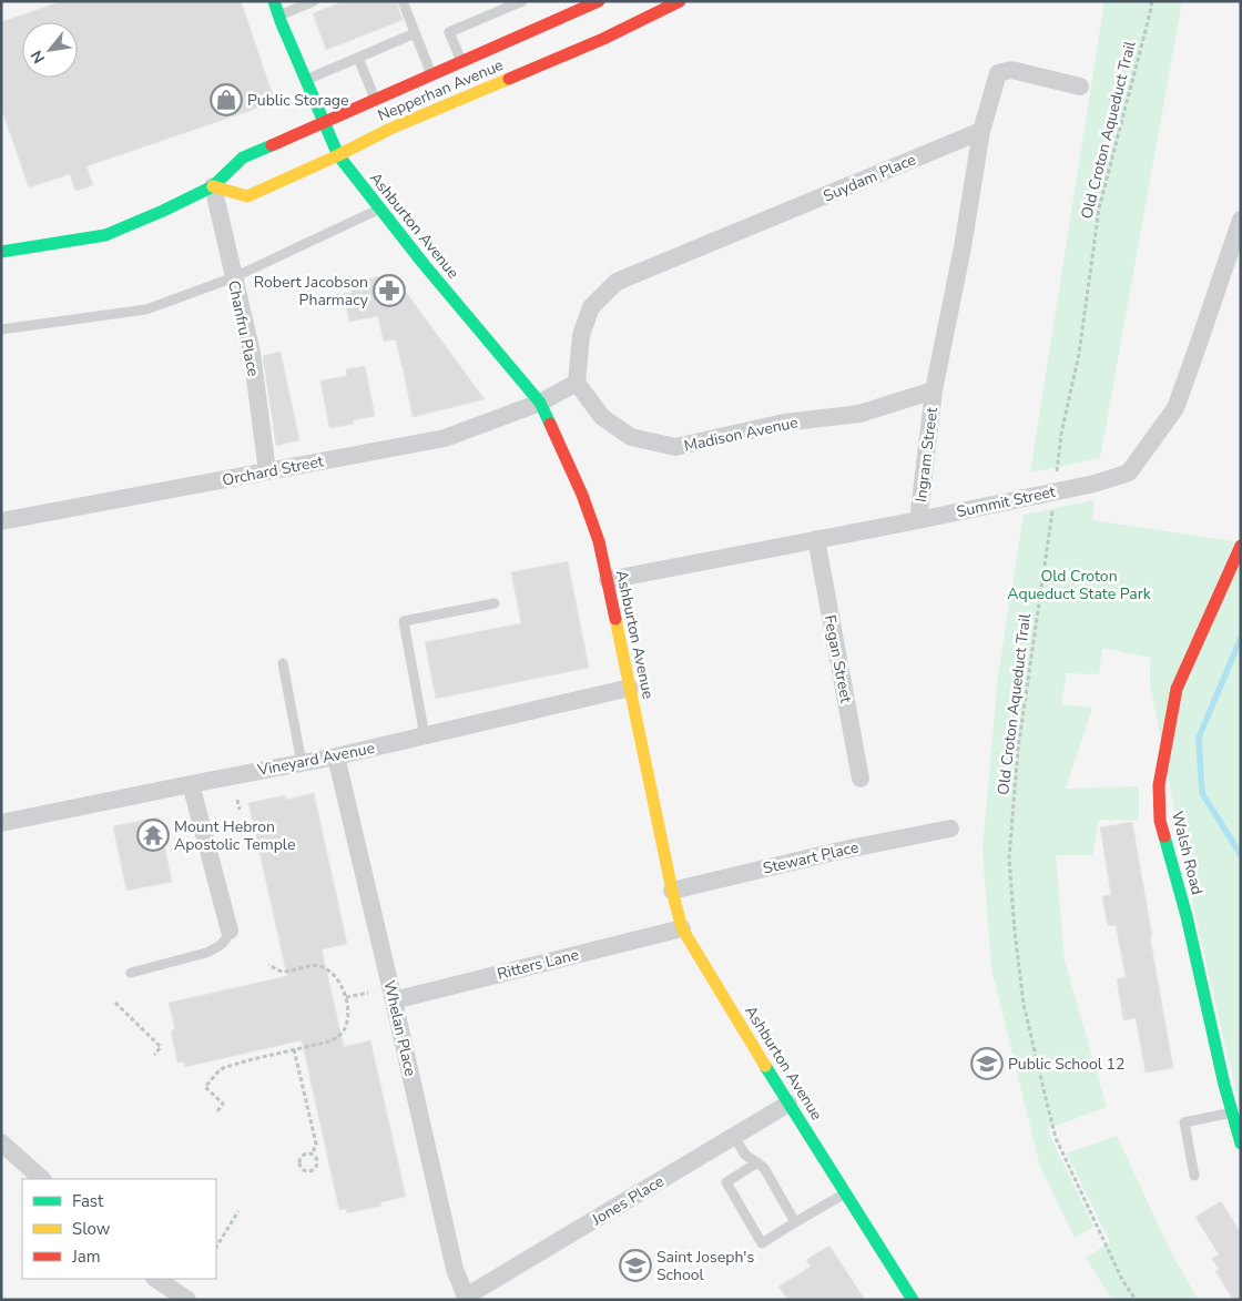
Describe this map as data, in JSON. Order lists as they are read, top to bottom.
{
  "streets": {
    "main road": ["Nepperhan Avenue", "Ashburton Avenue", "Walsh Road"],
    "street": [
      "Suydam Place",
      "Chanfru Place",
      "Madison Avenue",
      "Ingram Street",
      "Orchard Street",
      "Summit Street",
      "Fegan Street",
      "Vineyard Avenue",
      "Stewart Place",
      "Ritters Lane",
      "Whelan Place",
      "Jones Place"
    ],
    "path": ["Old Croton Aqueduct Trail"]
  },
  "crossings": [
    ["Nepperhan Avenue", "Ashburton Avenue"],
    ["Nepperhan Avenue", "Chanfru Place"],
    ["Old Croton Aqueduct Trail", "Summit Street"],
    ["Suydam Place", "Madison Avenue"],
    ["Ashburton Avenue", "Orchard Street"],
    ["Ashburton Avenue", "Summit Street"],
    ["Ashburton Avenue", "Vineyard Avenue"],
    ["Ashburton Avenue", "Stewart Place"],
    ["Ashburton Avenue", "Ritters Lane"],
    ["Ashburton Avenue", "Jones Place"],
    ["Chanfru Place", "Orchard Street"],
    ["Madison Avenue", "Ingram Street"],
    ["Ingram Street", "Summit Street"],
    ["Summit Street", "Fegan Street"],
    ["Vineyard Avenue", "Whelan Place"],
    ["Ritters Lane", "Whelan Place"],
    ["Whelan Place", "Jones Place"]
  ],
  "parks": ["Old Croton Aqueduct State Park"],
  "places": {
    "shop": ["Public Storage"],
    "pharmacy": ["Robert Jacobson Pharmacy"],
    "temple": ["Mount Hebron Apostolic Temple"],
    "school or university": ["Public School 12", "Saint Joseph's School"]
  },
  "legend": ["Fast", "Slow", "Jam"],
  "north": "bottom left"
}
